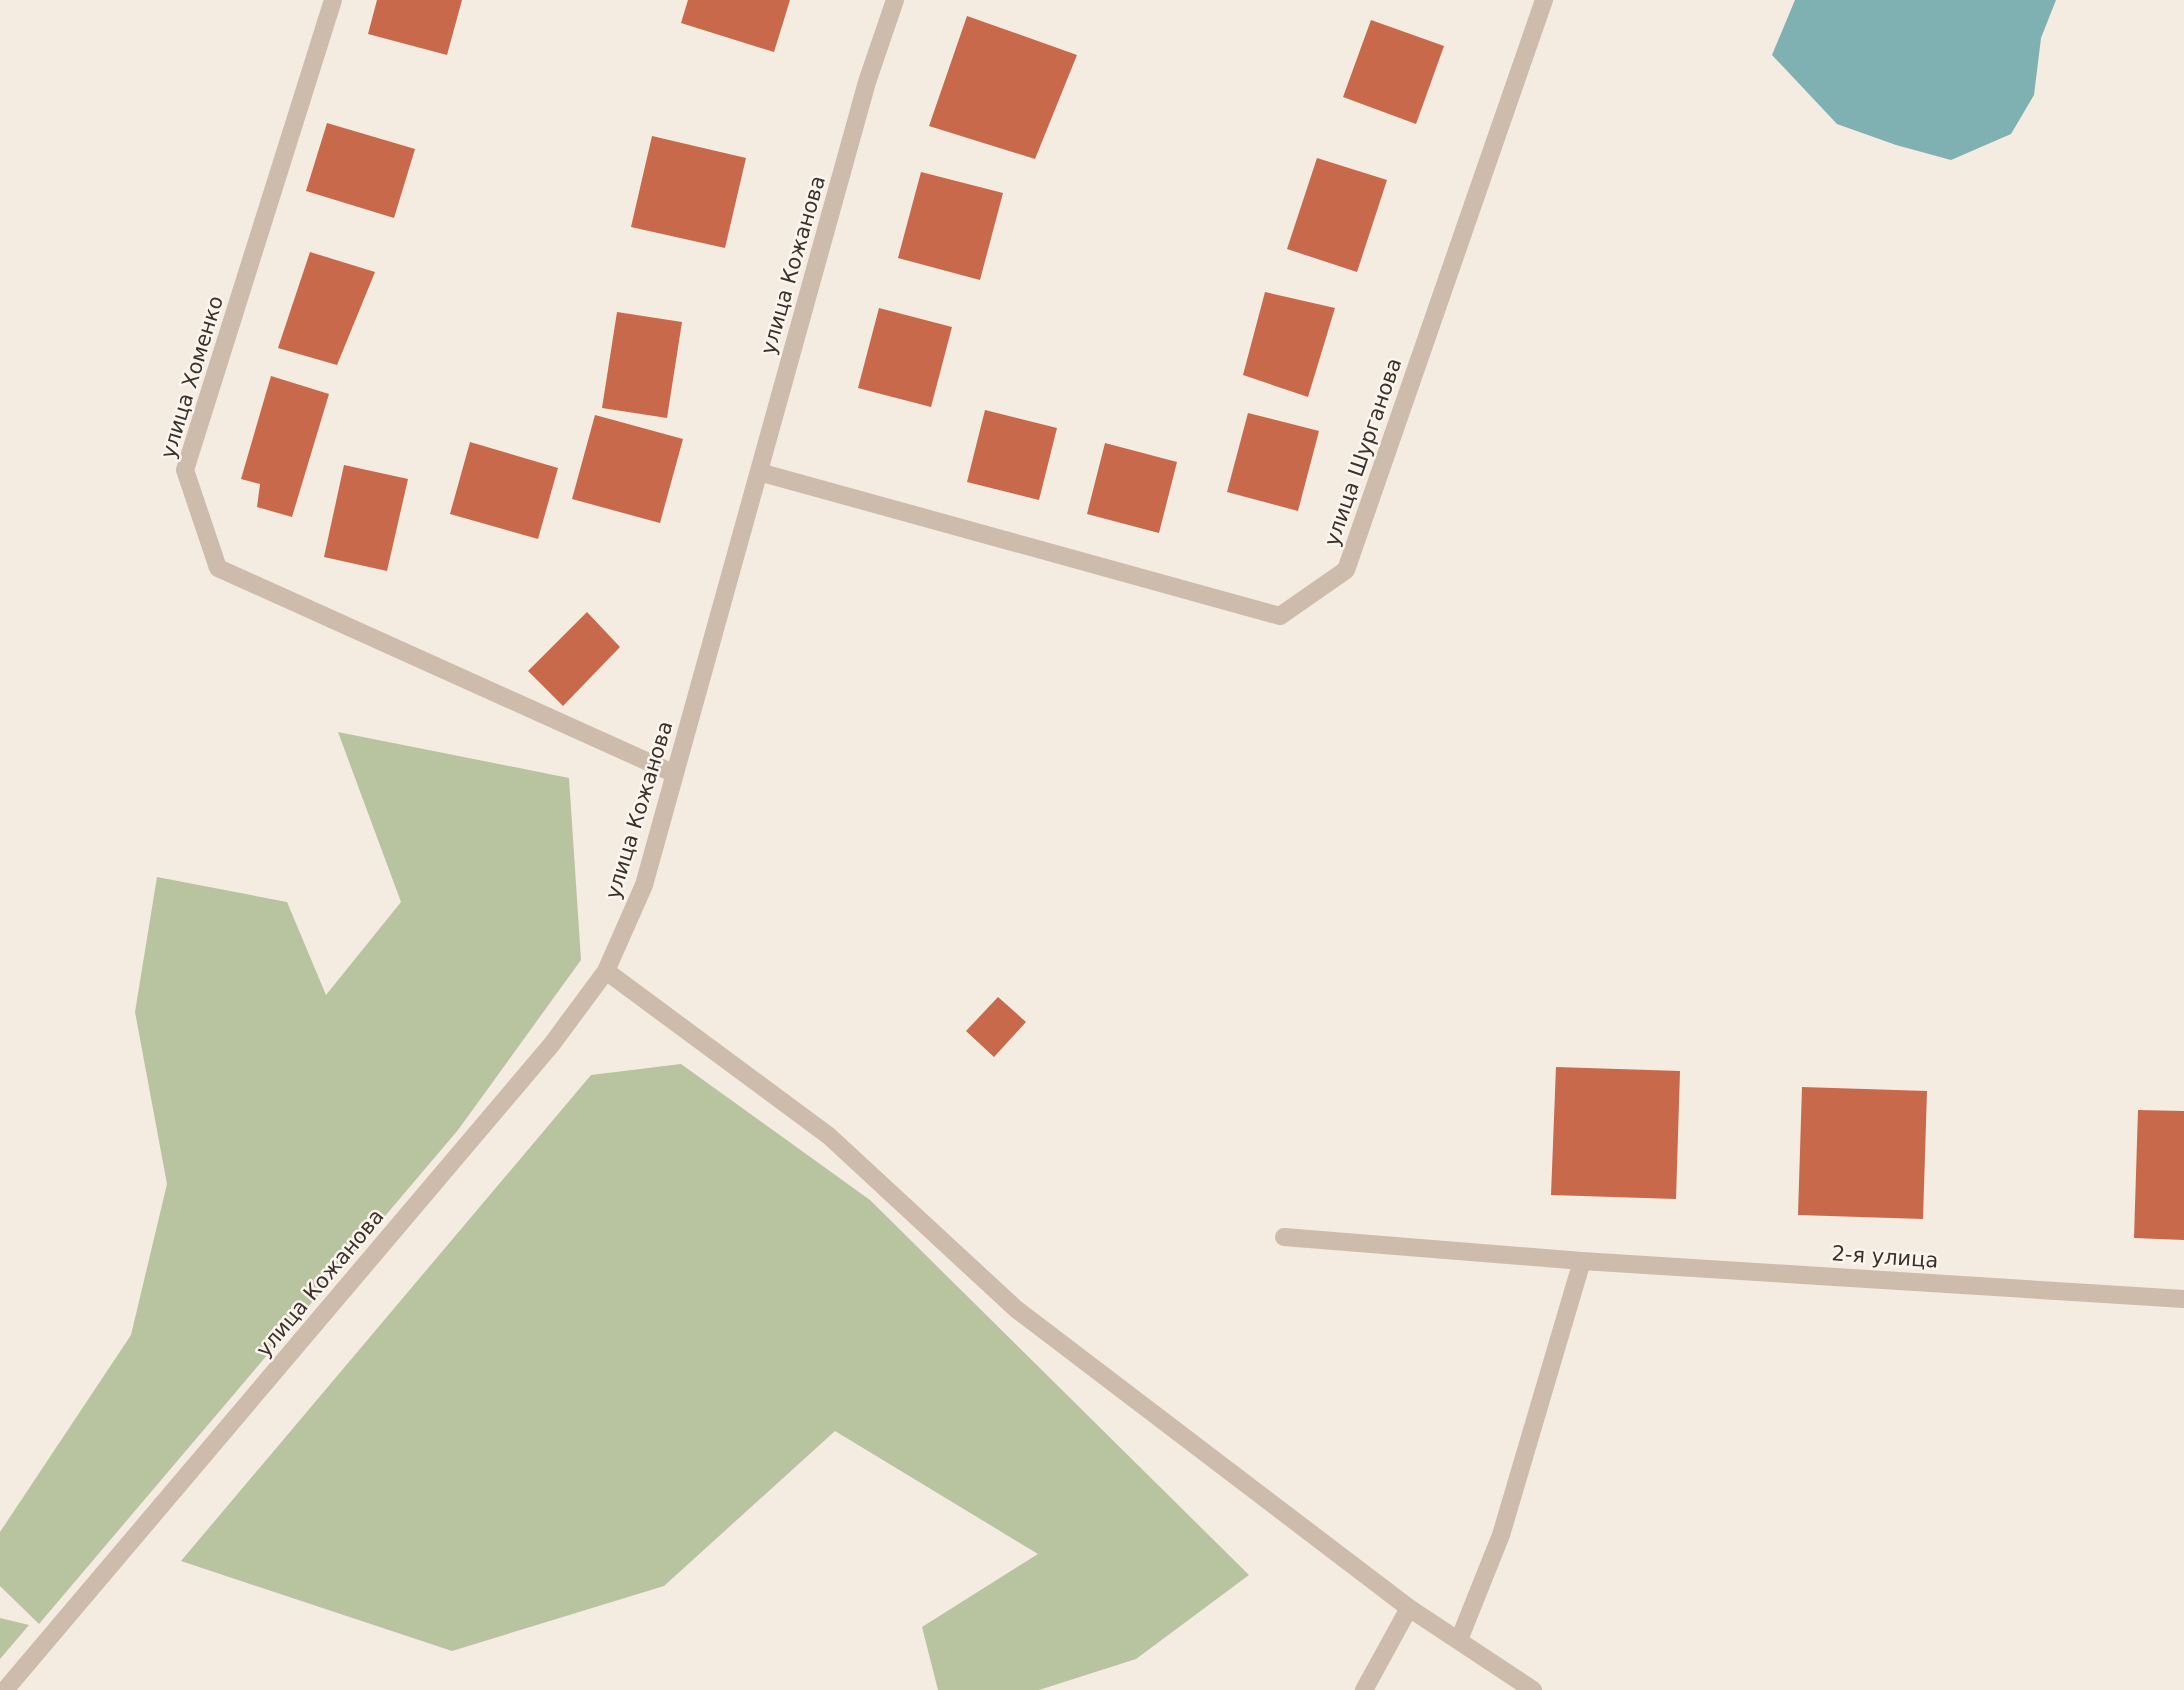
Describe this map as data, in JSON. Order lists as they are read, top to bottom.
{
  "streets": {
    "street": [
      "улица Кожанова",
      "улица Хоменко",
      "улица Шурганова",
      "2-я улица"
    ]
  },
  "crossings": [
    ["улица Кожанова", "улица Хоменко"],
    ["улица Кожанова", "улица Шурганова"]
  ]
}
